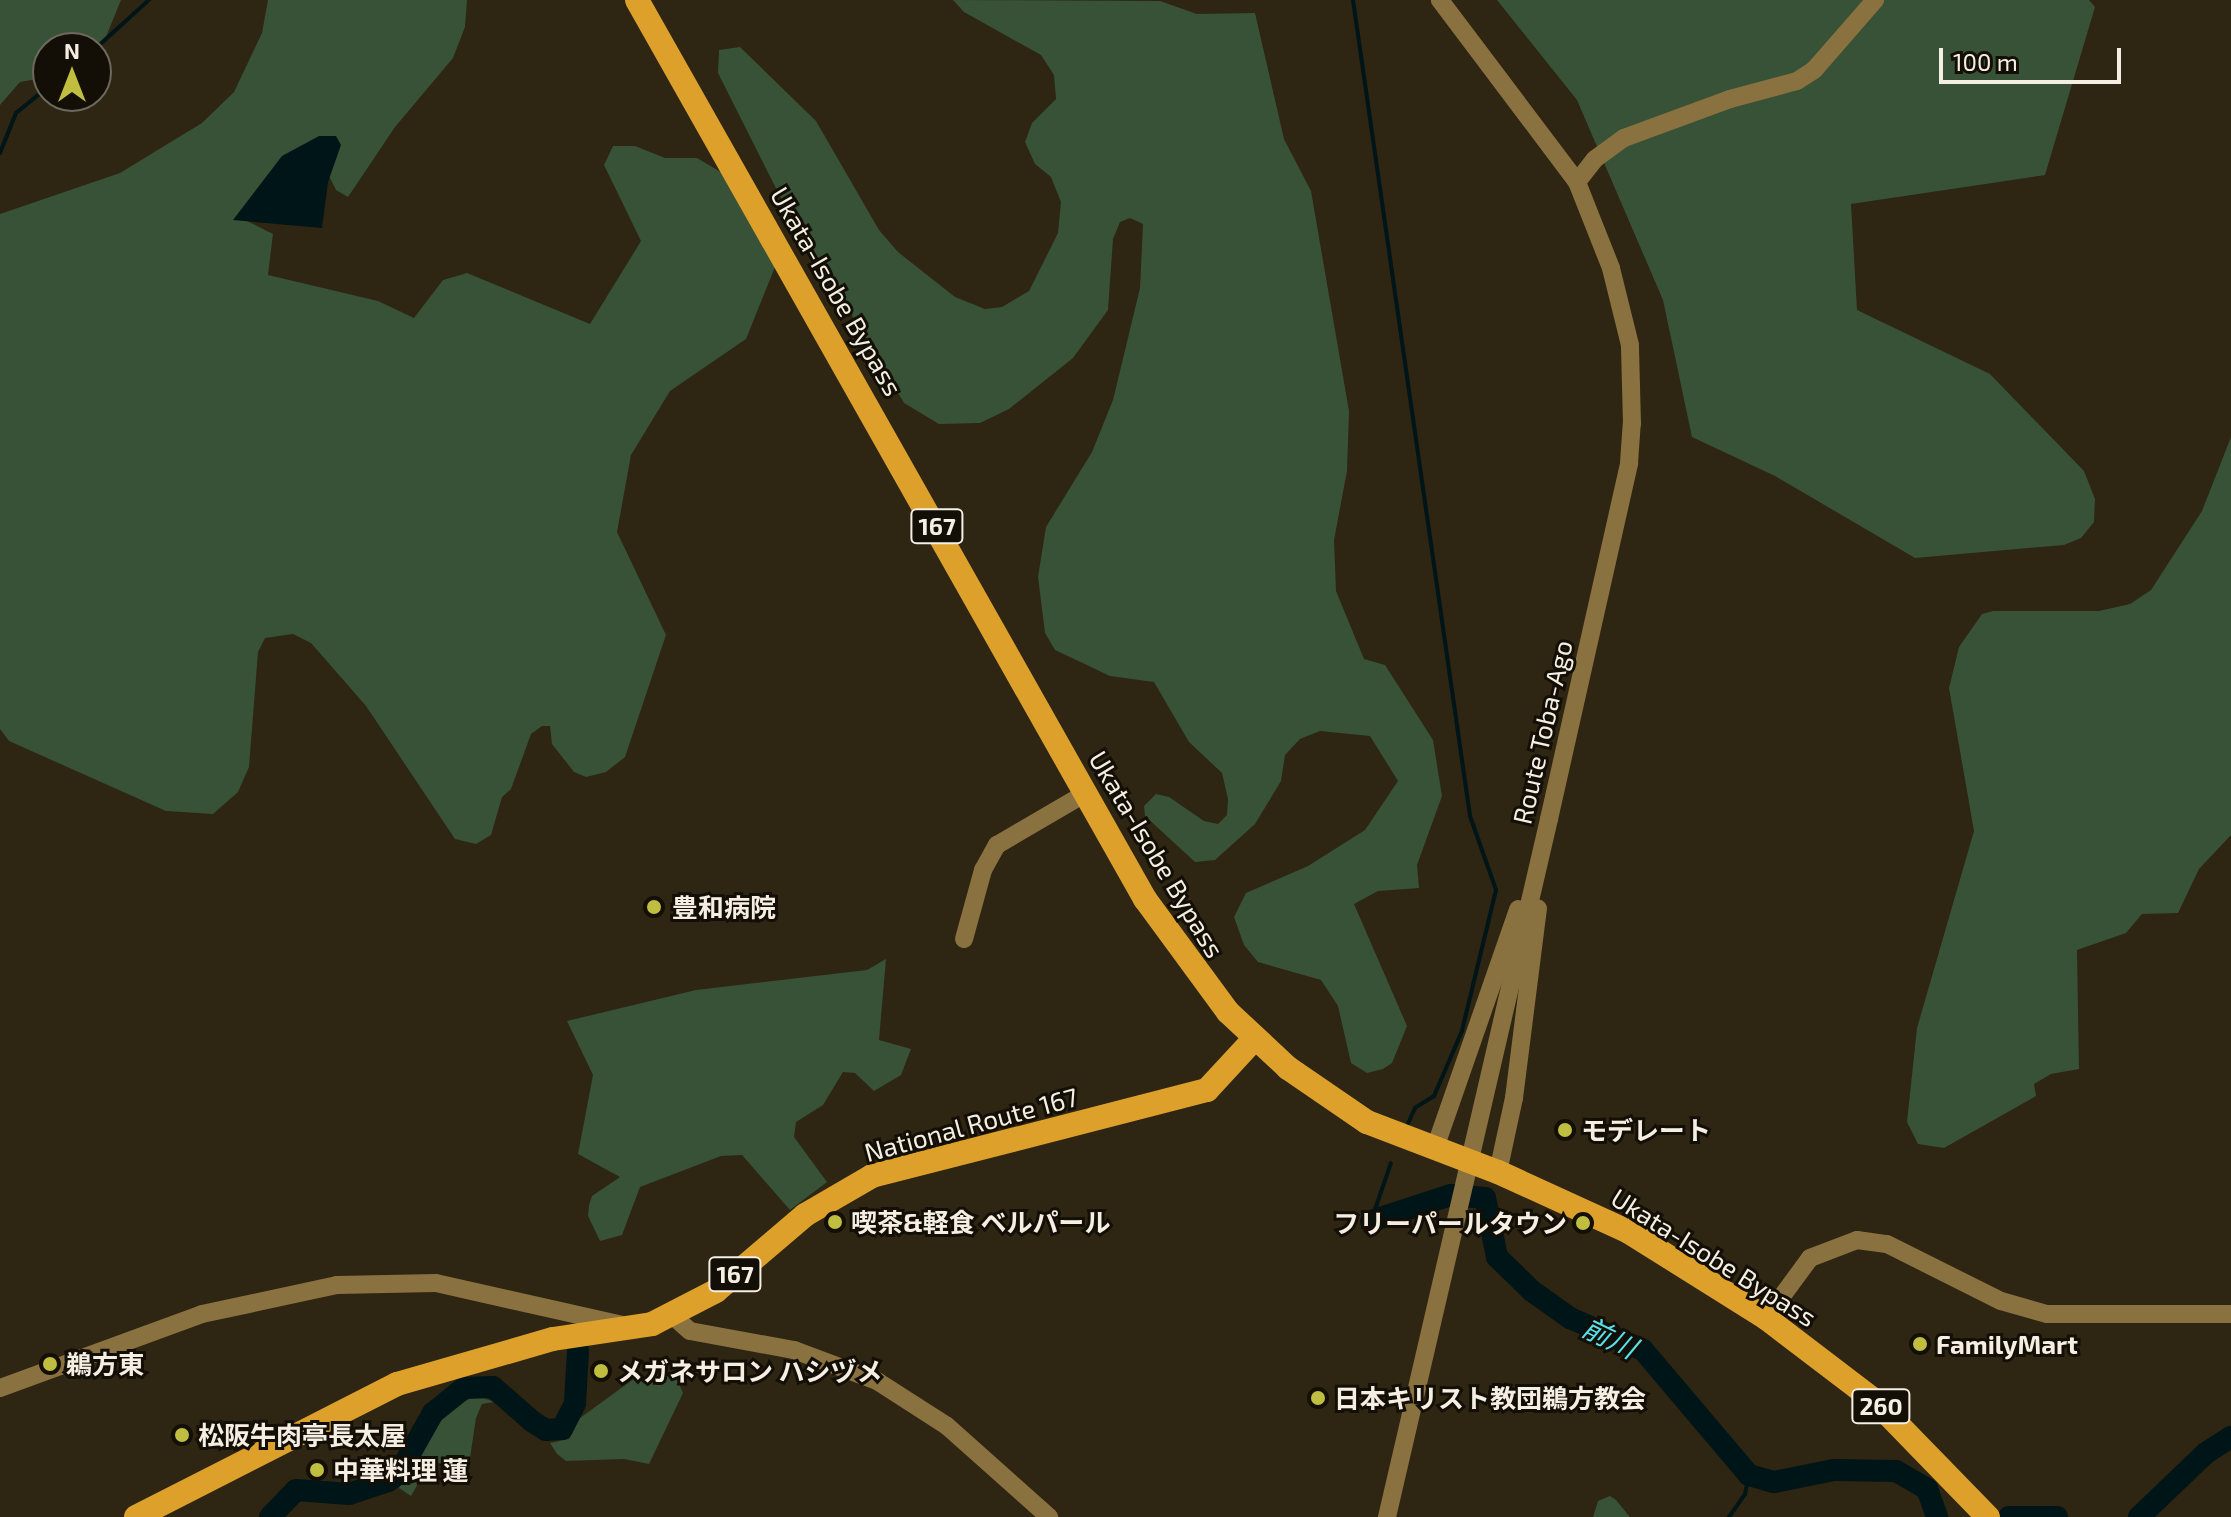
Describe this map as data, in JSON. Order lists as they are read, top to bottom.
{
  "streets": {
    "highway": [
      "Ukata-Isobe Bypass",
      "167",
      "National Route 167",
      "260"
    ],
    "main road": ["Route Toba-Ago"]
  },
  "crossings": [
    ["Ukata-Isobe Bypass", "National Route 167"]
  ],
  "water": ["前川"],
  "places": [
    "豊和病院",
    "モデレート",
    "喫茶&軽食 ベルパール",
    "フリーパールタウン",
    "FamilyMart",
    "鵜方東",
    "メガネサロン ハシヅメ",
    "日本キリスト教団鵜方教会",
    "松阪牛肉亭長太屋",
    "中華料理 蓮"
  ],
  "scale_bar": "100 m",
  "north": "top"
}
